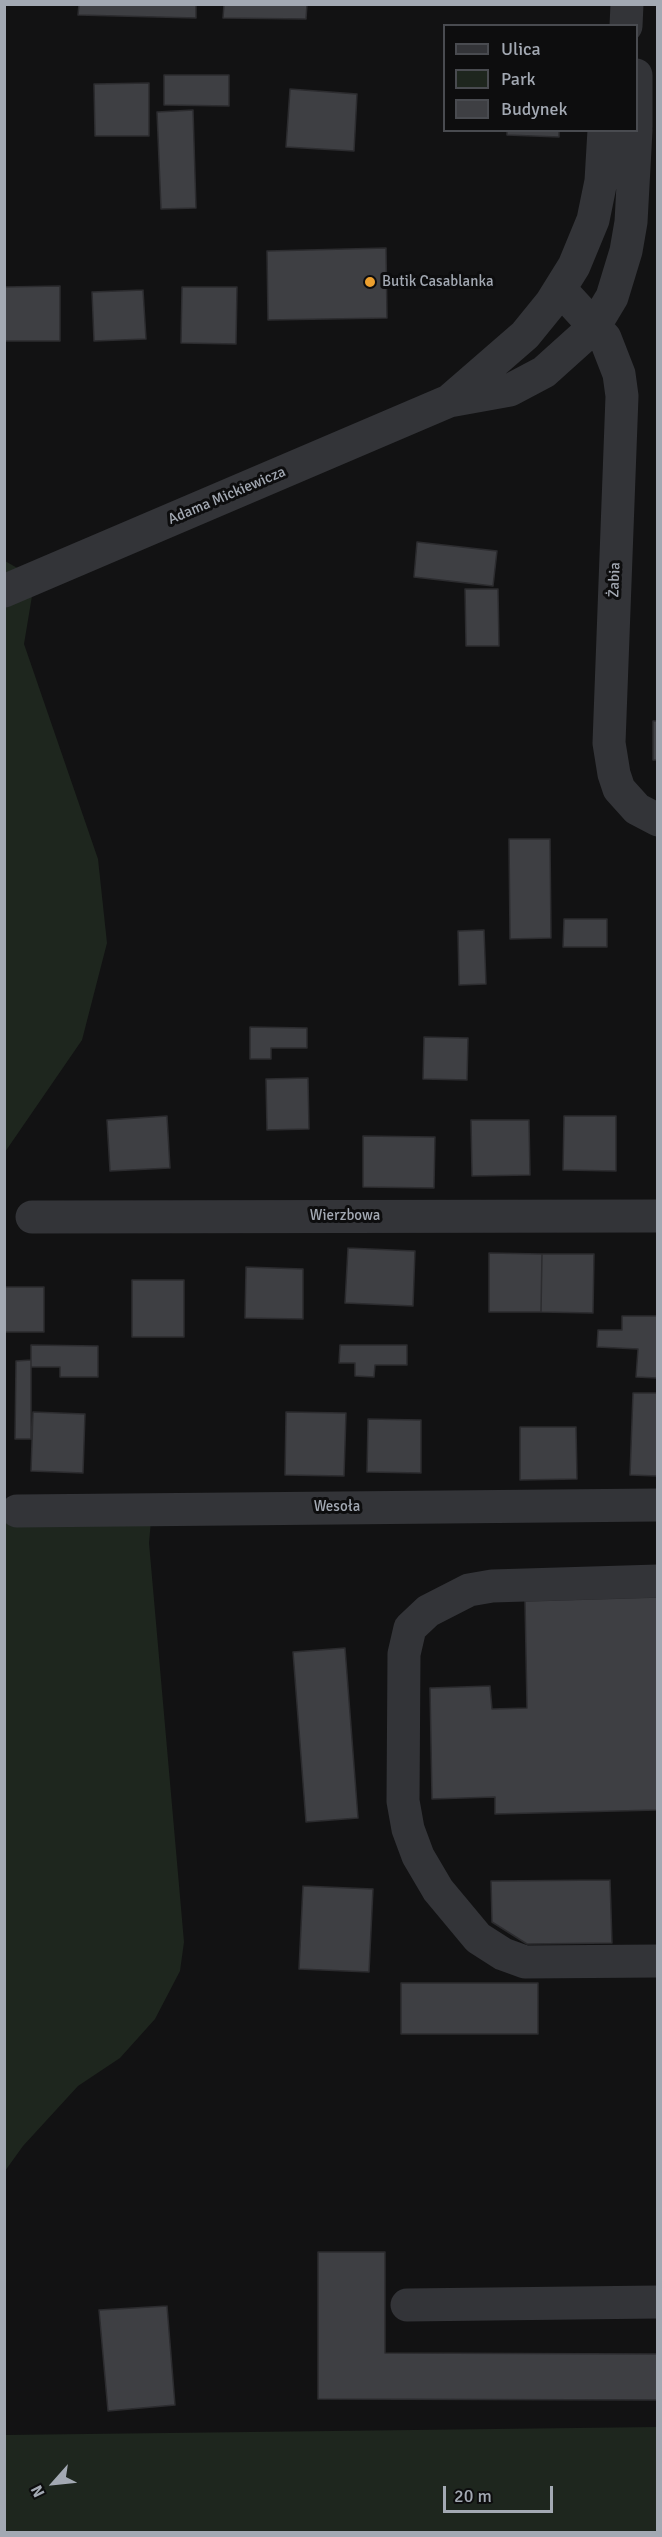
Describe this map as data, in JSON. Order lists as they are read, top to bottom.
{
  "streets": {
    "street": [
      "Adama Mickiewicza",
      "Żabia",
      "Wierzbowa",
      "Wesoła"
    ]
  },
  "crossings": [
    ["Adama Mickiewicza", "Żabia"]
  ],
  "places": ["Butik Casablanka"],
  "legend": ["Ulica", "Park", "Budynek"],
  "scale_bar": "20 m",
  "north": "bottom left"
}
